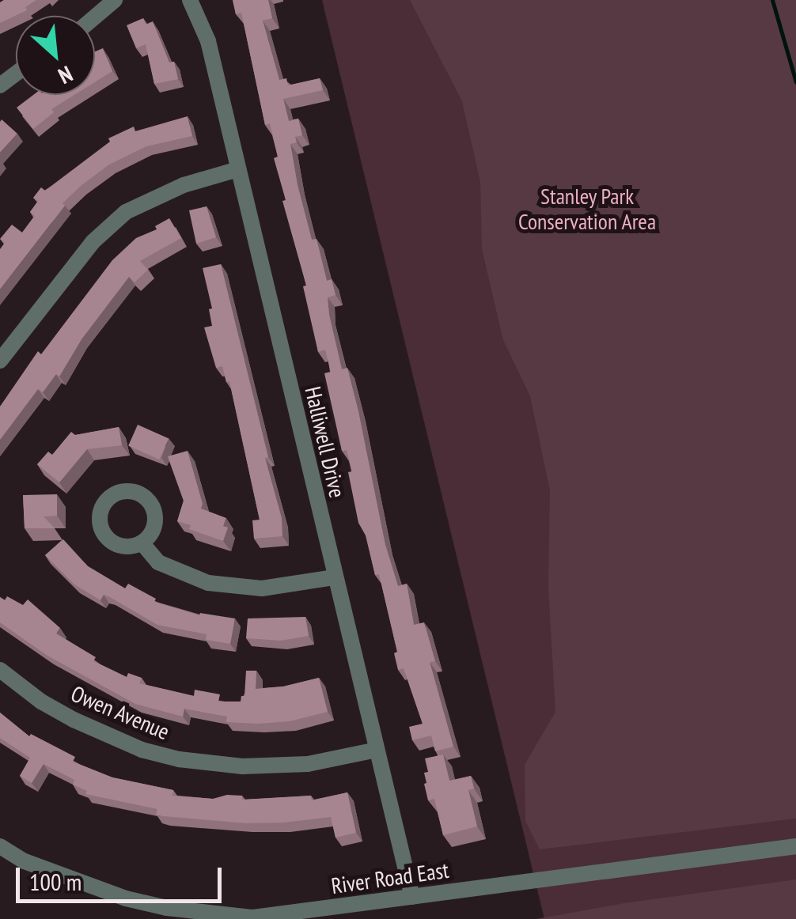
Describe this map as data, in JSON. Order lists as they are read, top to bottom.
{
  "streets": {
    "street": ["Halliwell Drive", "Owen Avenue", "River Road East"]
  },
  "crossings": [
    ["Halliwell Drive", "Owen Avenue"],
    ["Halliwell Drive", "River Road East"]
  ],
  "parks": ["Stanley Park Conservation Area"],
  "scale_bar": "100 m",
  "north": "bottom right"
}
